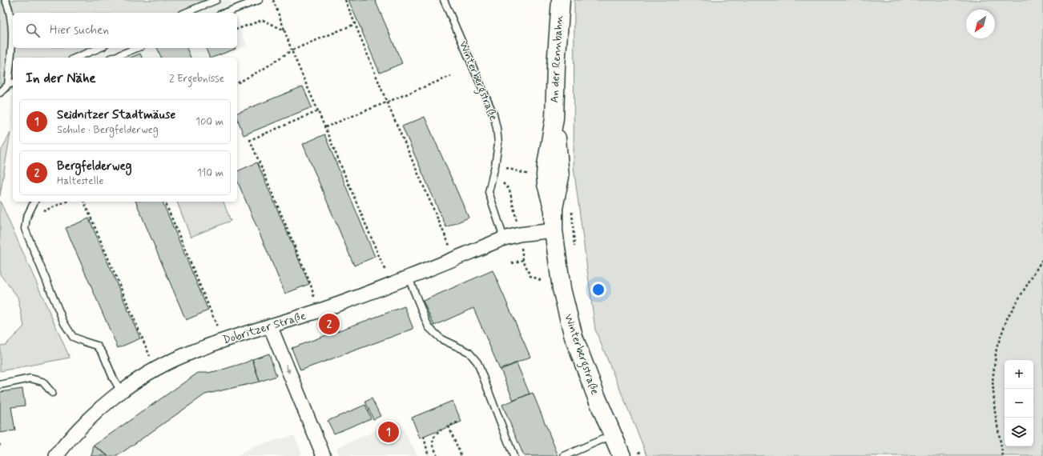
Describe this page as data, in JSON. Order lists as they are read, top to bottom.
{
  "streets": {
    "main road": ["An der Rennbahn", "Winterbergstraße"],
    "street": ["Dobritzer Straße"]
  },
  "crossings": [
    ["An der Rennbahn", "Winterbergstraße"],
    ["An der Rennbahn", "Dobritzer Straße"],
    ["Winterbergstraße", "Dobritzer Straße"]
  ],
  "north": "bottom left",
  "page": {
    "search": "Hier suchen",
    "heading": ["In der Nähe", "2 Ergebnisse"],
    "list": [
      {
        "mark": "1",
        "name": "Seidnitzer Stadtmäuse",
        "note": "Schule · Bergfelderweg",
        "value": "100 m"
      },
      {
        "mark": "2",
        "name": "Bergfelderweg",
        "note": "Haltestelle",
        "value": "110 m"
      }
    ],
    "pins": ["2", "1"],
    "map_buttons": ["+", "−"]
  }
}
